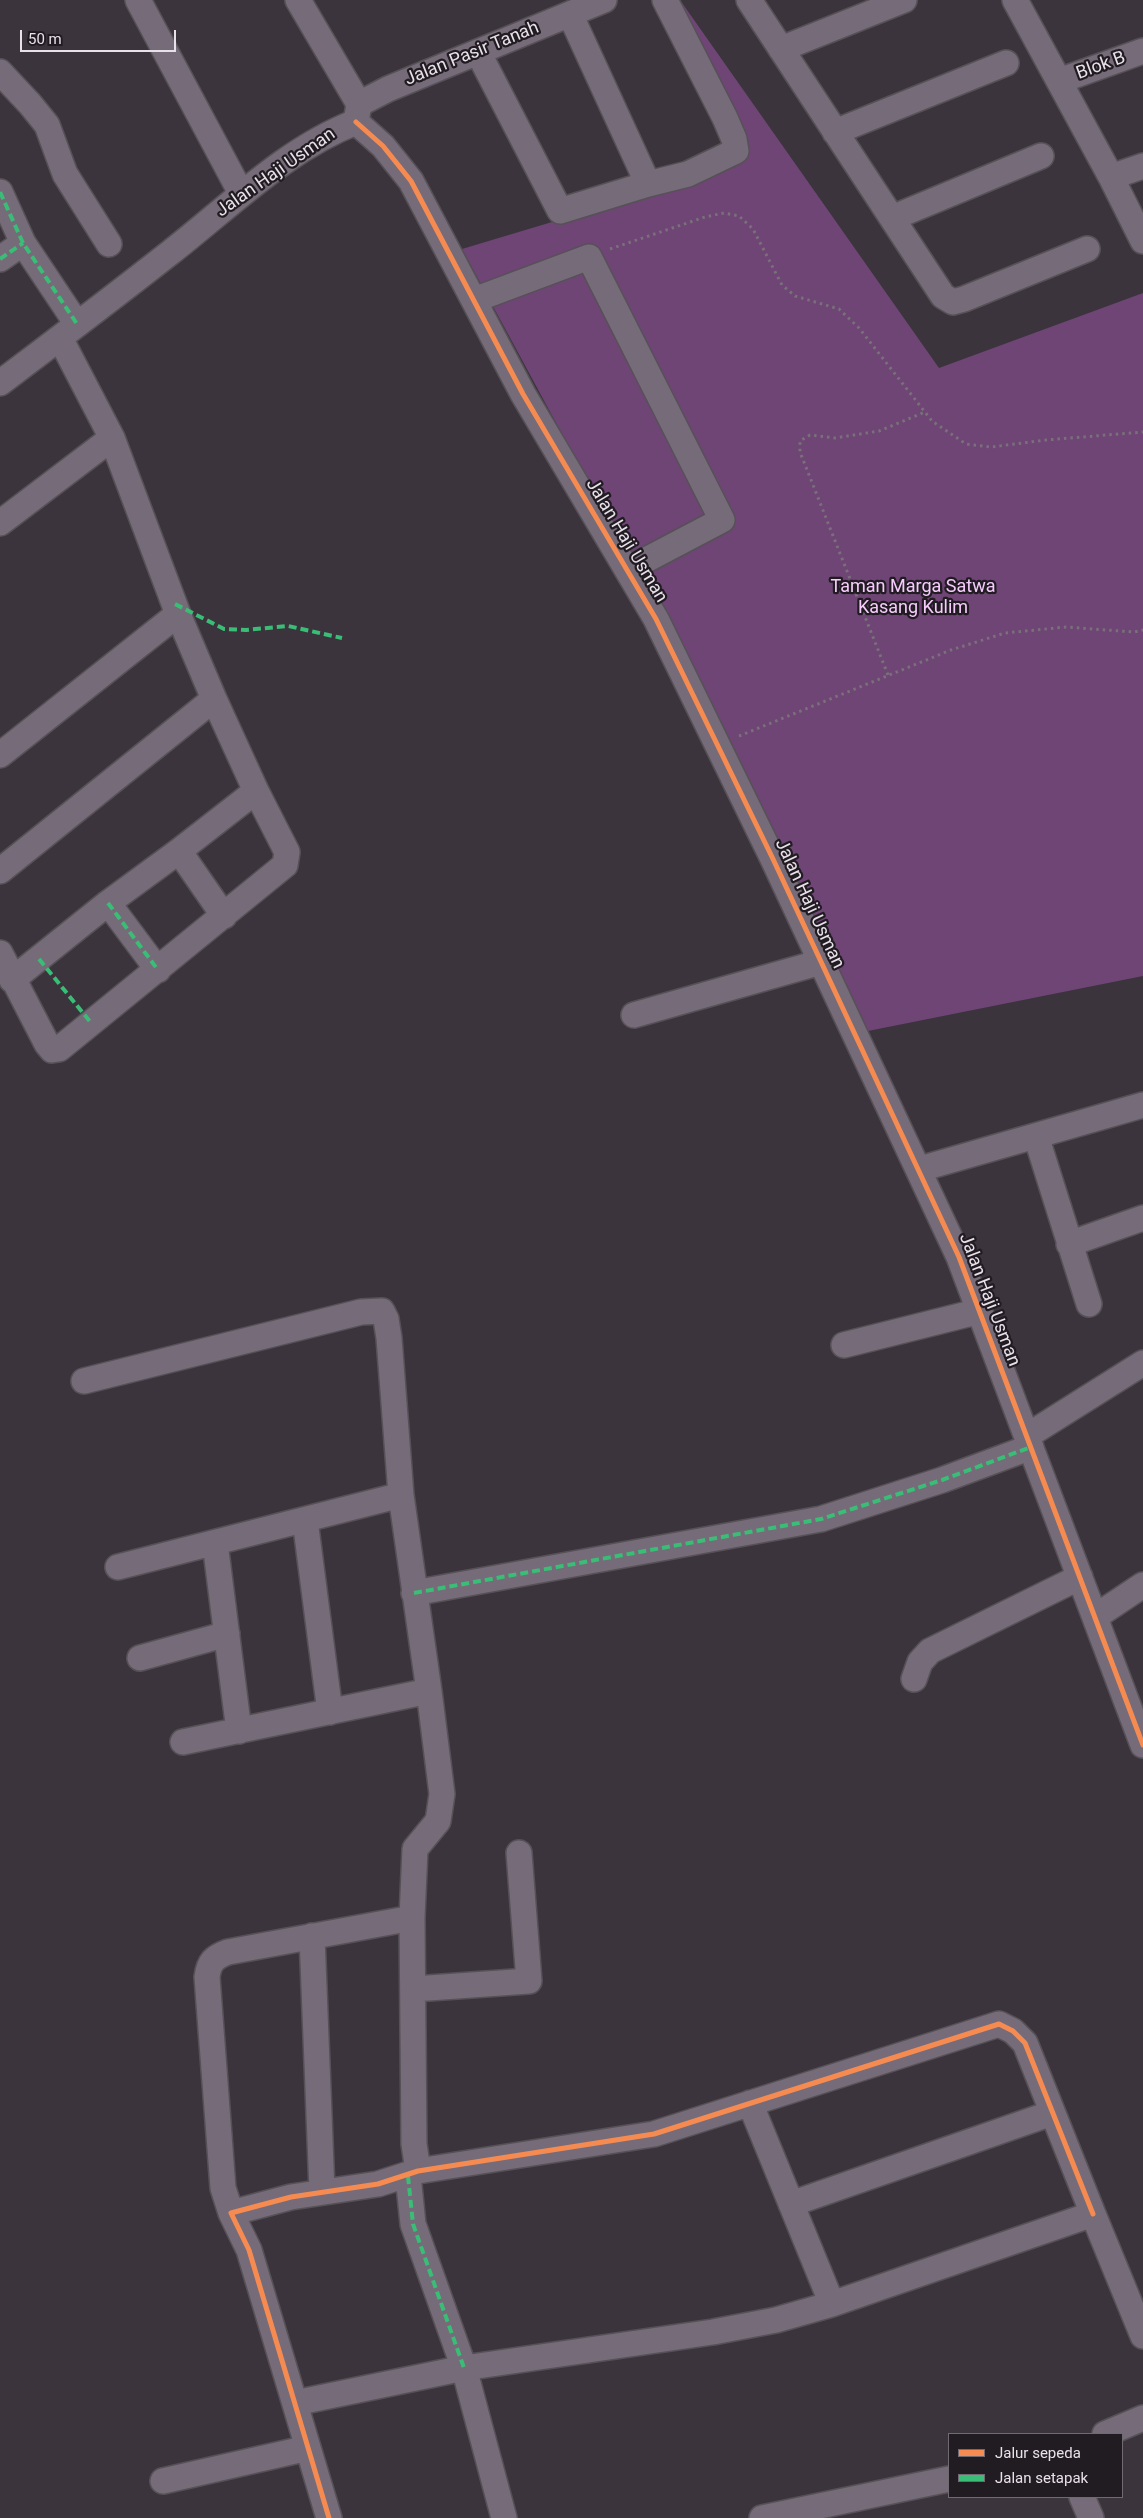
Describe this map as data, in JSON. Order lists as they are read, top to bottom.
{
  "streets": {
    "street": ["Jalan Pasir Tanah", "Blok B", "Jalan Haji Usman"]
  },
  "crossings": [
    ["Jalan Pasir Tanah", "Jalan Haji Usman"]
  ],
  "parks": ["Taman Marga Satwa Kasang Kulim"],
  "legend": ["Jalur sepeda", "Jalan setapak"],
  "scale_bar": "50 m"
}
